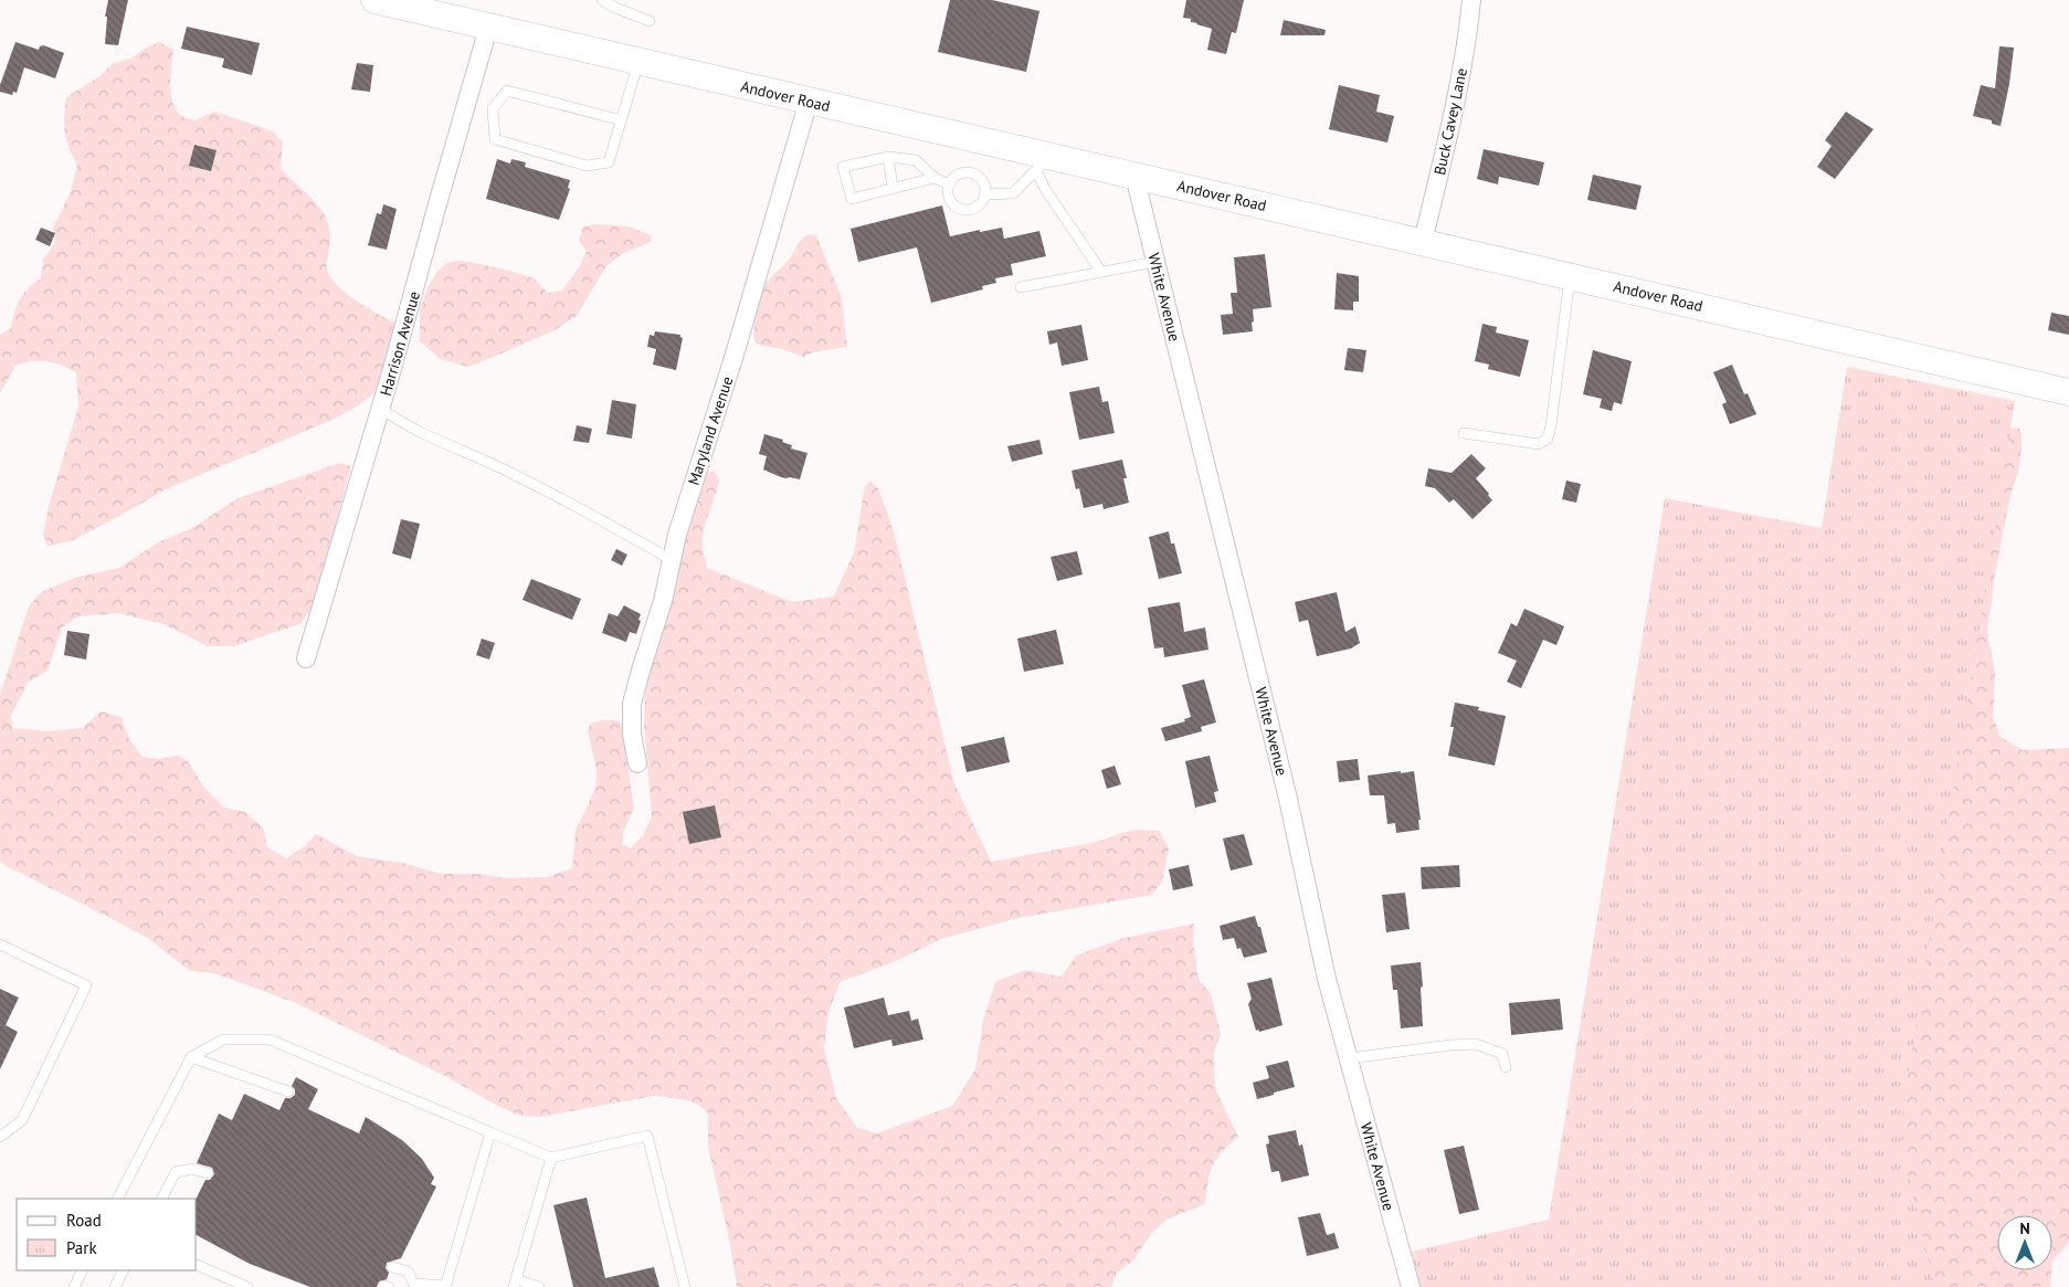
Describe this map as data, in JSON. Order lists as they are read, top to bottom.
{
  "streets": {
    "street": [
      "Andover Road",
      "Buck Cavey Lane",
      "White Avenue",
      "Harrison Avenue",
      "Maryland Avenue"
    ]
  },
  "crossings": [
    ["Andover Road", "Buck Cavey Lane"],
    ["Andover Road", "White Avenue"],
    ["Andover Road", "Harrison Avenue"],
    ["Andover Road", "Maryland Avenue"]
  ],
  "legend": ["Road", "Park"],
  "north": "top"
}
